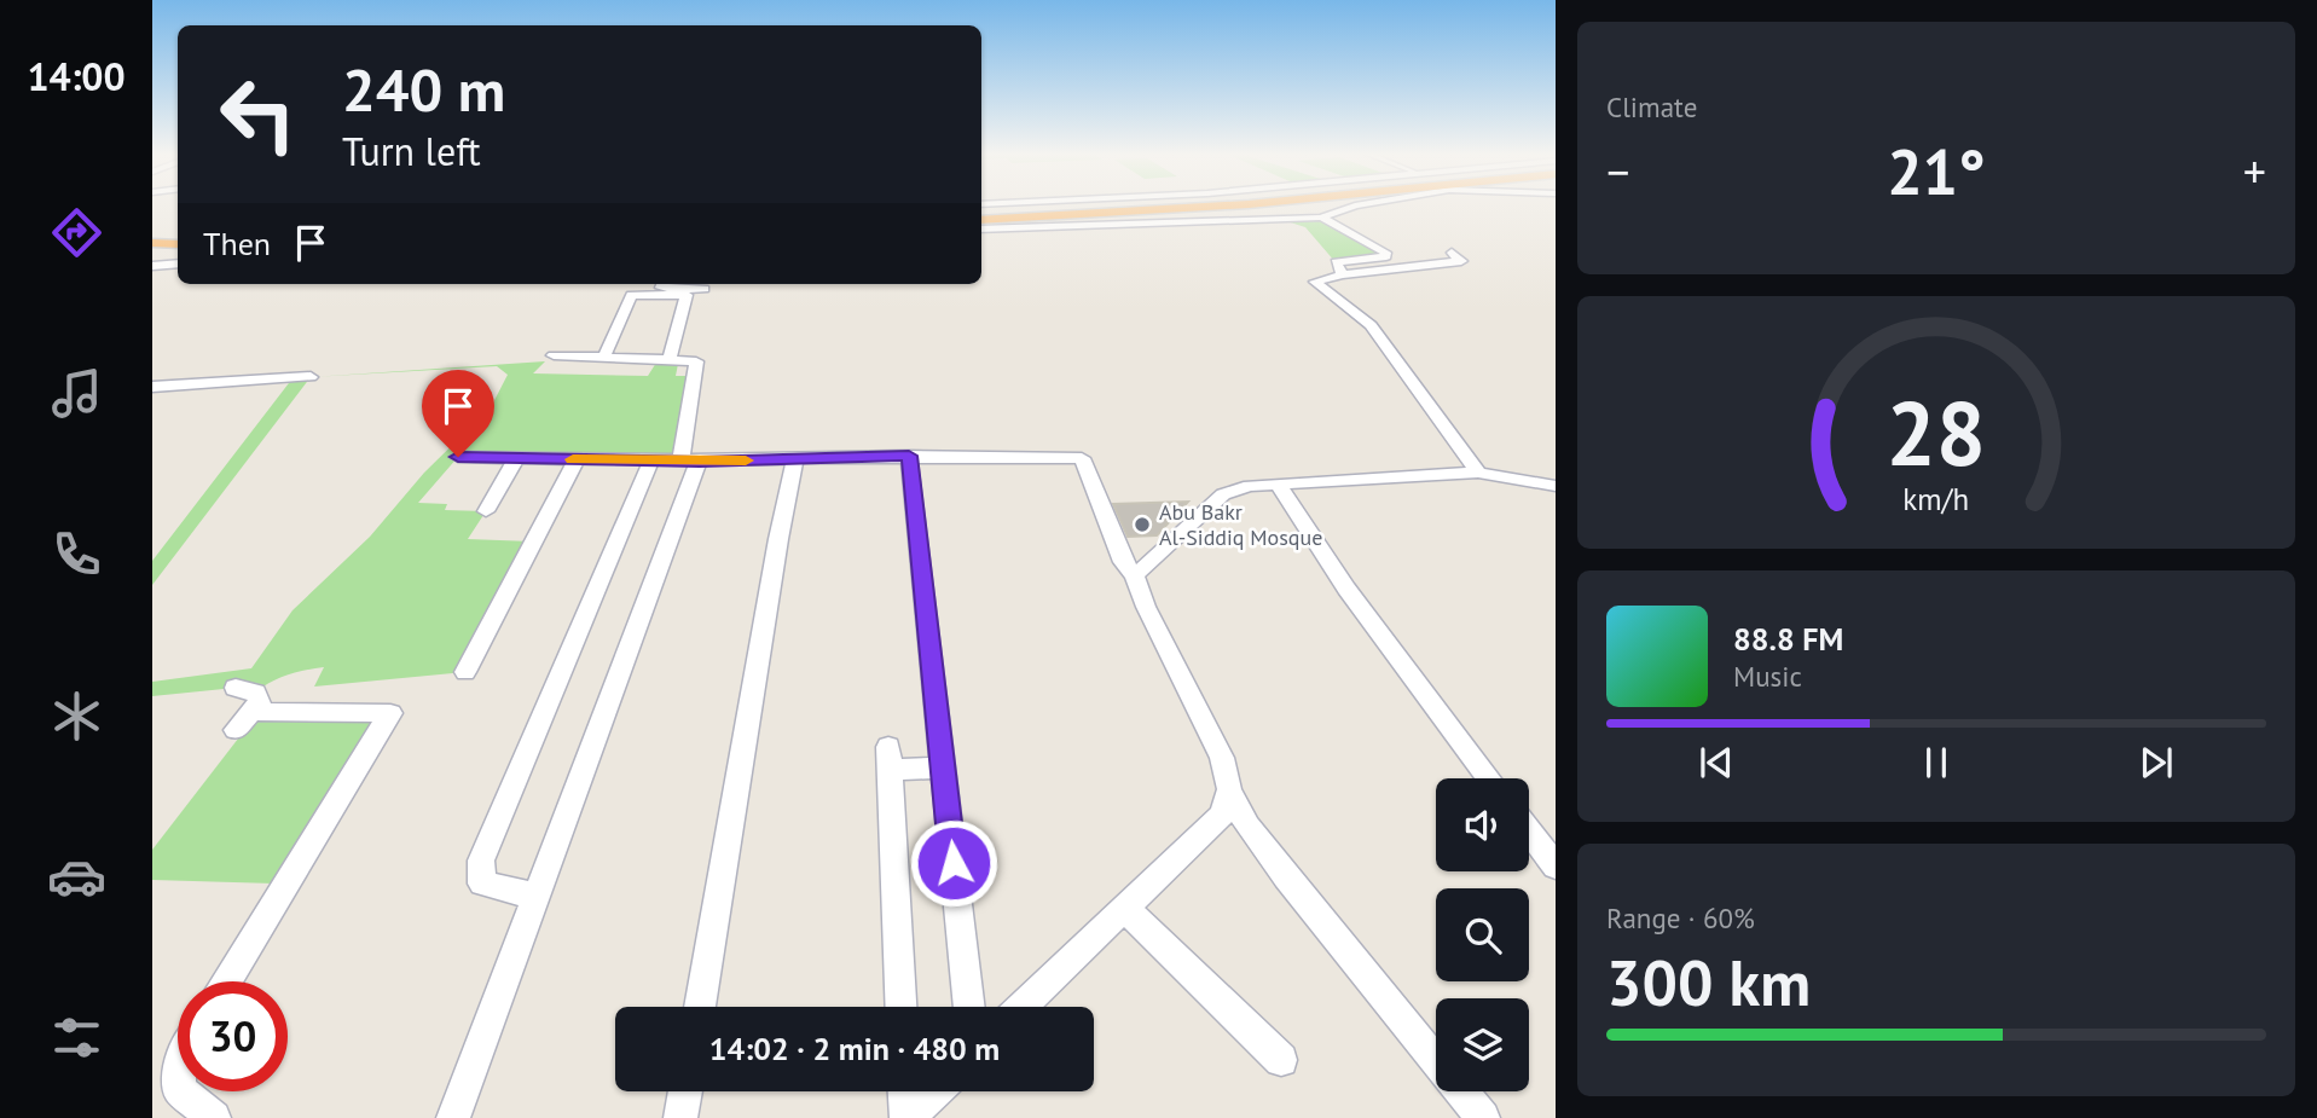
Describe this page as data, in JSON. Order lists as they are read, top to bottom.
{
  "places": ["Abu Bakr Al-Siddiq Mosque"],
  "page": {
    "tabs": "14:00",
    "tile": [
      "Climate",
      ["Range · 60%", "300 km"]
    ],
    "turn": ["240 m", "Turn left"],
    "heat": ["−", "21°", "+"],
    "then": "Then",
    "song": ["88.8 FM", "Music"],
    "limit": "30",
    "trip": "14:02 · 2 min · 480 m",
    "gauge": ["28", "km/h"]
  }
}
